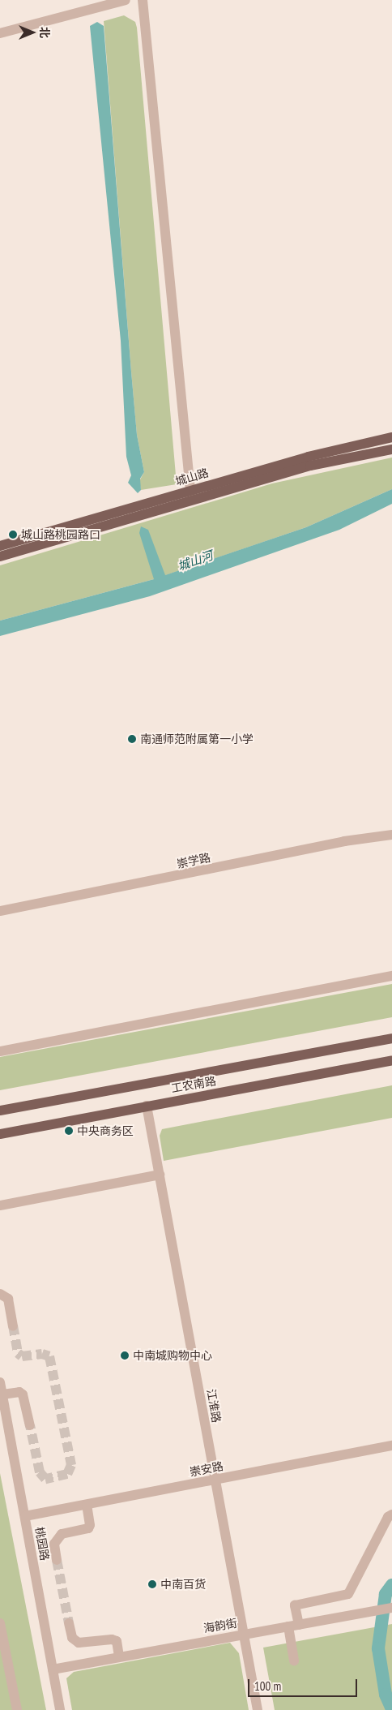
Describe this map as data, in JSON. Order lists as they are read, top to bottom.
{
  "streets": {
    "main road": ["城山路", "工农南路"],
    "street": [
      "崇学路",
      "江淮路",
      "崇安路",
      "桃园路",
      "海韵街"
    ]
  },
  "crossings": [
    ["工农南路", "江淮路"],
    ["江淮路", "崇安路"],
    ["江淮路", "海韵街"],
    ["崇安路", "桃园路"],
    ["桃园路", "海韵街"]
  ],
  "water": ["城山河"],
  "places": [
    "城山路桃园路口",
    "南通师范附属第一小学",
    "中央商务区",
    "中南城购物中心",
    "中南百货"
  ],
  "scale_bar": "100 m",
  "north": "right"
}
